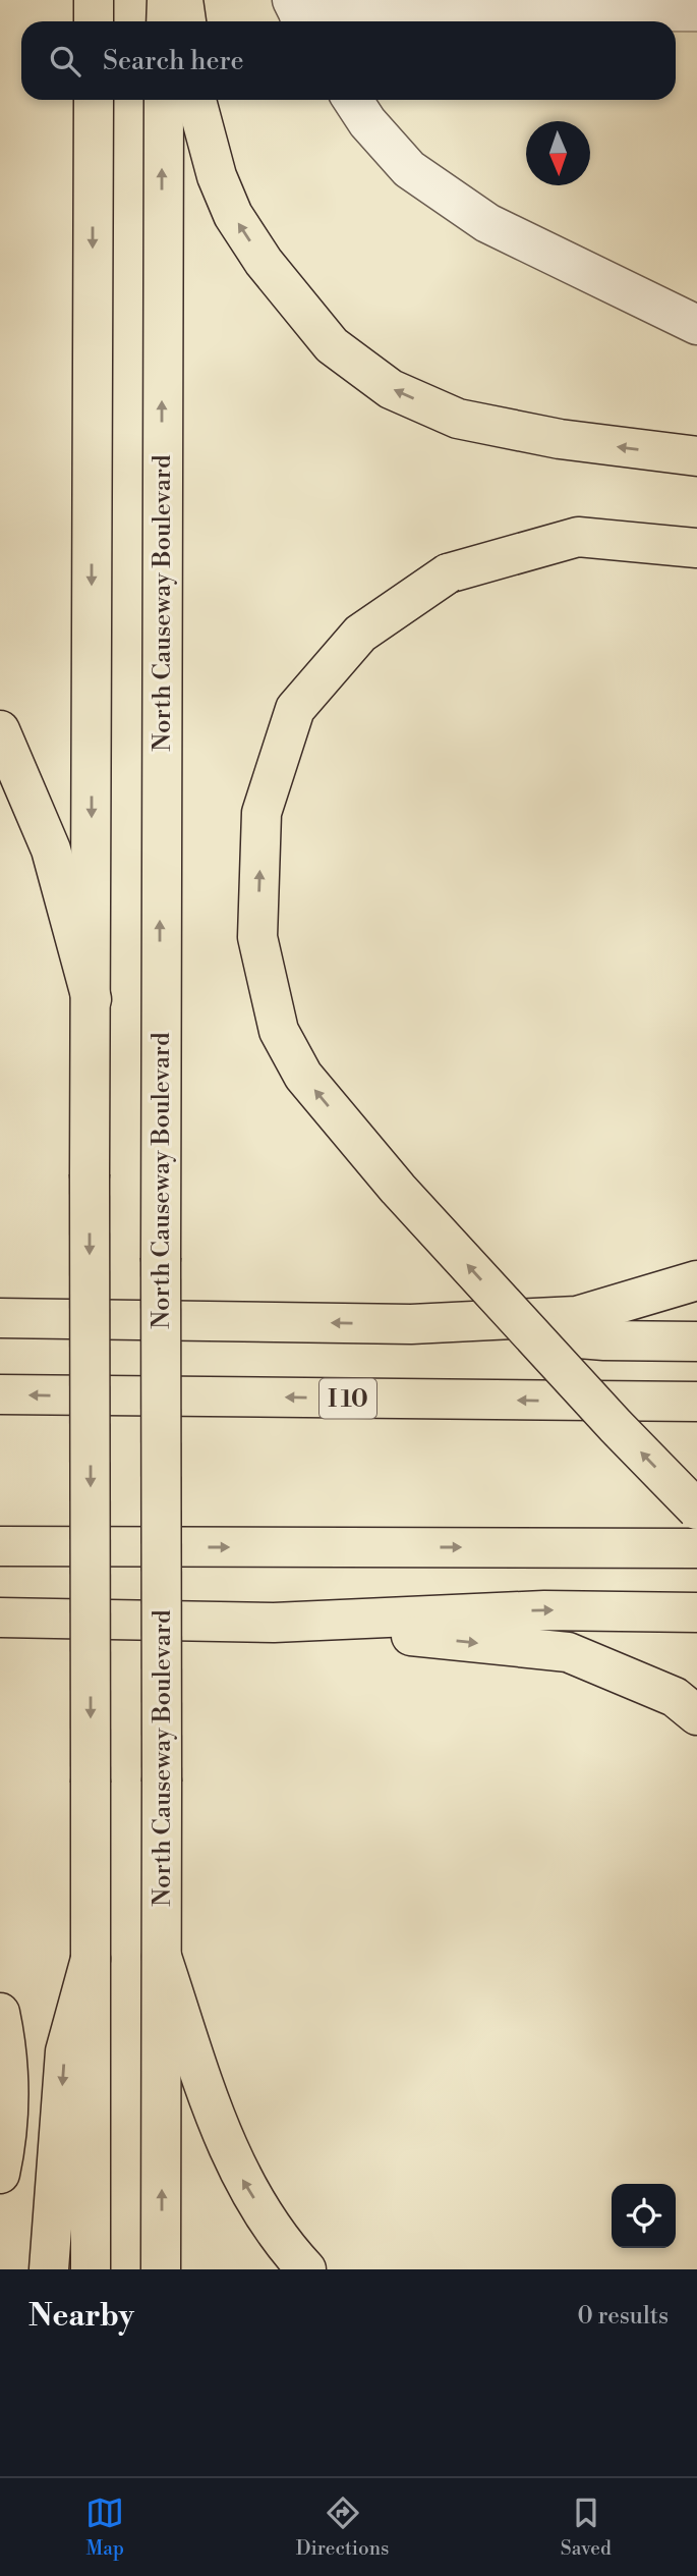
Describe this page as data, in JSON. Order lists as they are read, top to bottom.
{
  "streets": {
    "highway": ["North Causeway Boulevard", "I 10"]
  },
  "north": "bottom",
  "page": {
    "search": "Search here",
    "heading": ["Nearby", "0 results"],
    "nav": ["Map", "Directions", "Saved"]
  }
}
